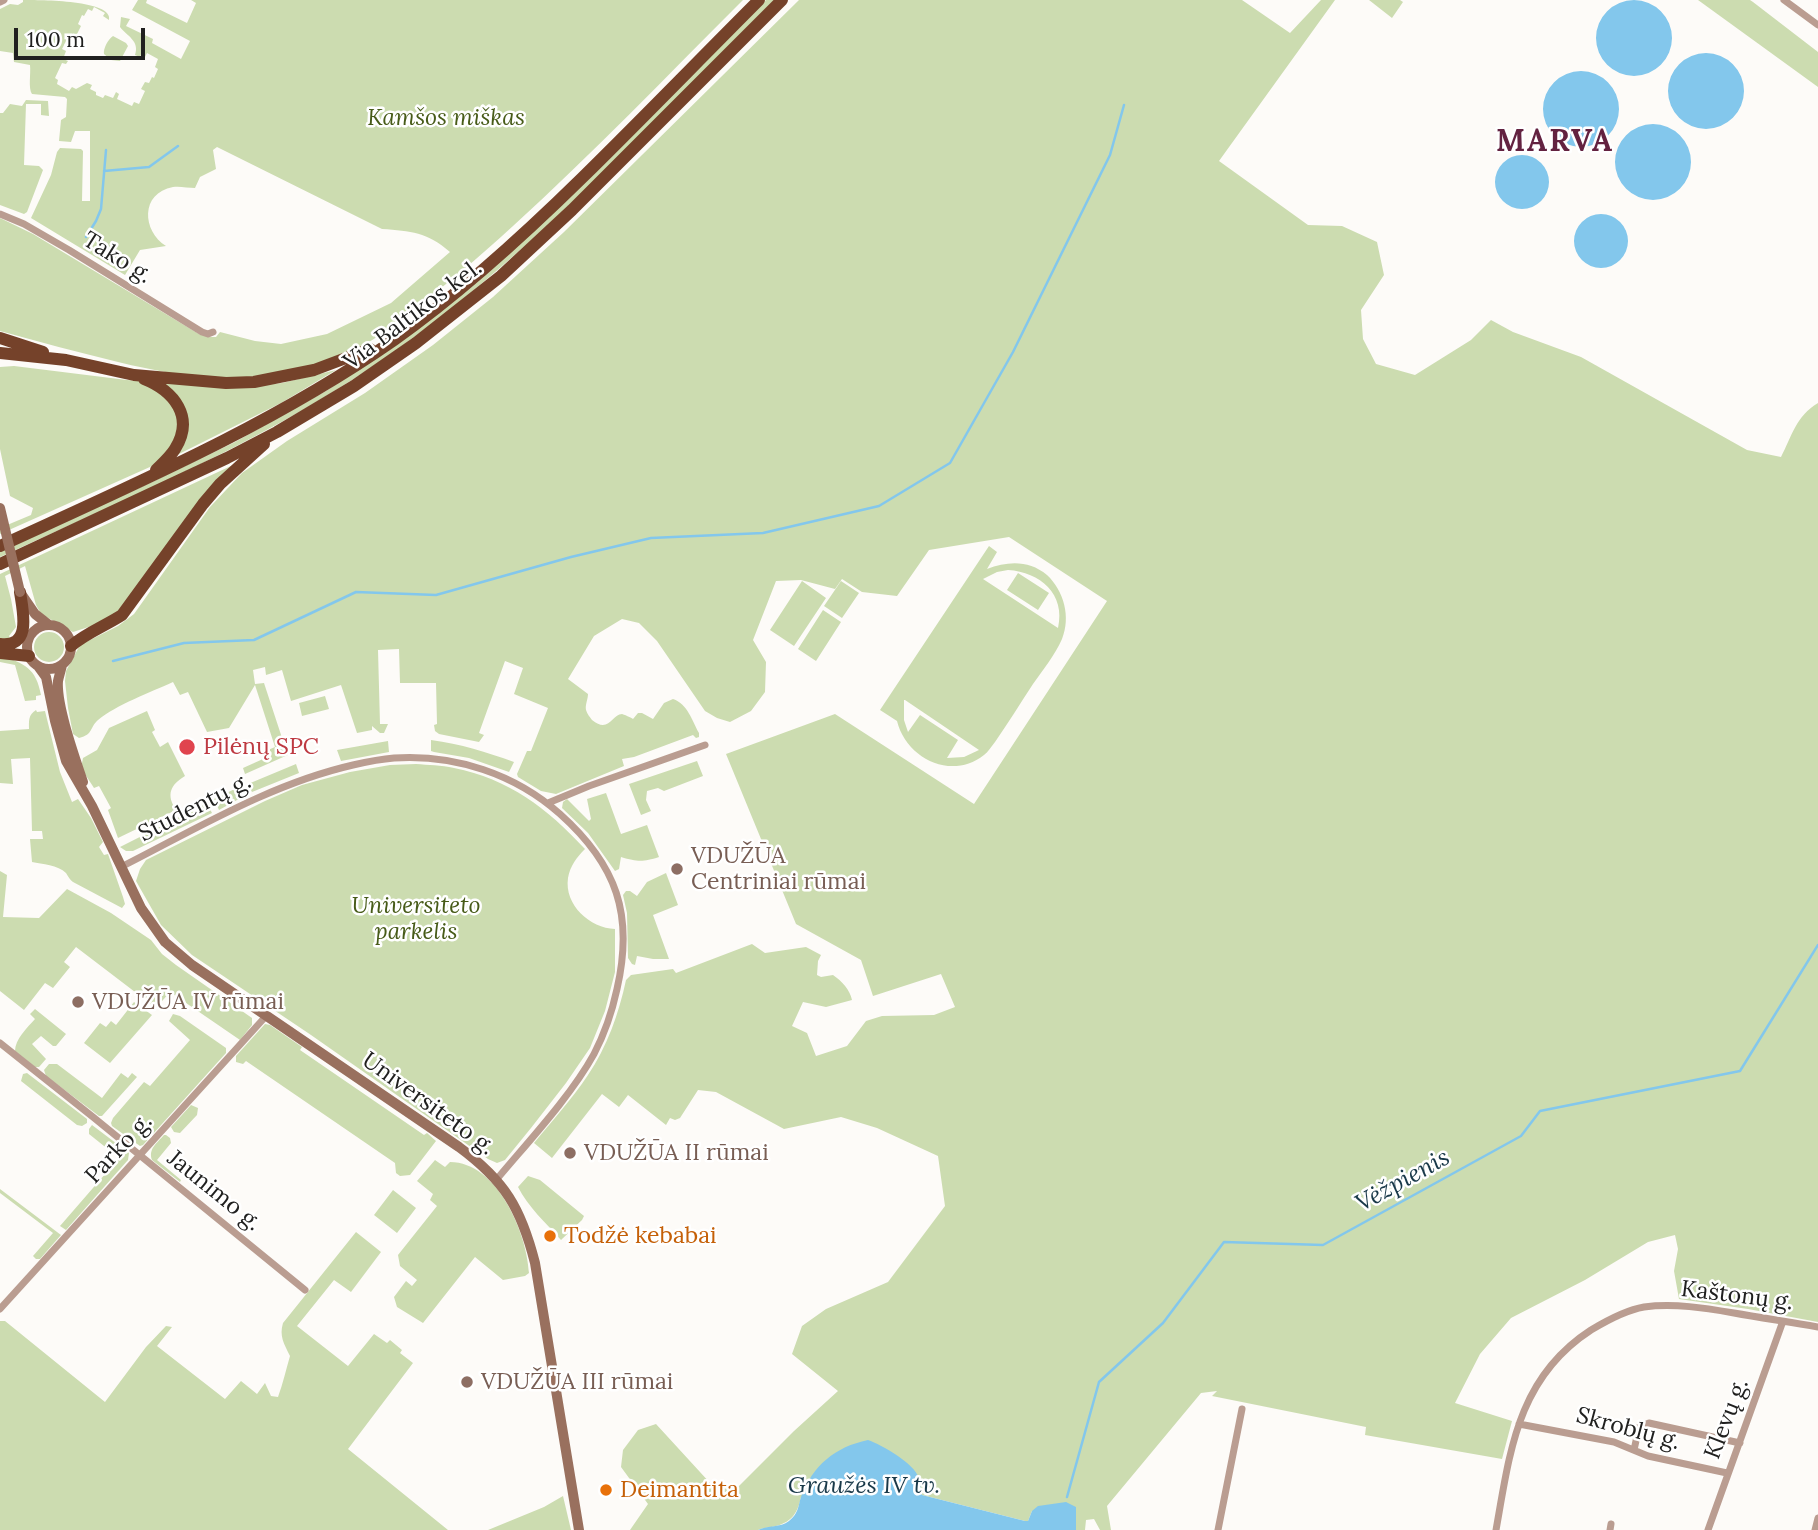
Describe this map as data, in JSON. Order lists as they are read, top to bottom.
{
  "streets": {
    "highway": ["Via Baltikos kel."],
    "main road": ["Universiteto g."],
    "street": [
      "Tako g.",
      "Studentų g.",
      "Parko g.",
      "Jaunimo g.",
      "Kaštonų g.",
      "Klevų g.",
      "Skroblų g."
    ]
  },
  "crossings": [
    ["Studentų g.", "Universiteto g."],
    ["Universiteto g.", "Parko g."],
    ["Parko g.", "Jaunimo g."],
    ["Kaštonų g.", "Klevų g."],
    ["Kaštonų g.", "Skroblų g."],
    ["Klevų g.", "Skroblų g."]
  ],
  "districts": ["MARVA"],
  "water": ["Vėžpienis", "Graužės IV tv."],
  "parks": ["Kamšos miškas", "Universiteto parkelis"],
  "places": [
    "Pilėnų SPC",
    "VDUŽŪA Centriniai rūmai",
    "VDUŽŪA IV rūmai",
    "VDUŽŪA II rūmai",
    "Todžė kebabai",
    "VDUŽŪA III rūmai",
    "Deimantita"
  ],
  "scale_bar": "100 m"
}
